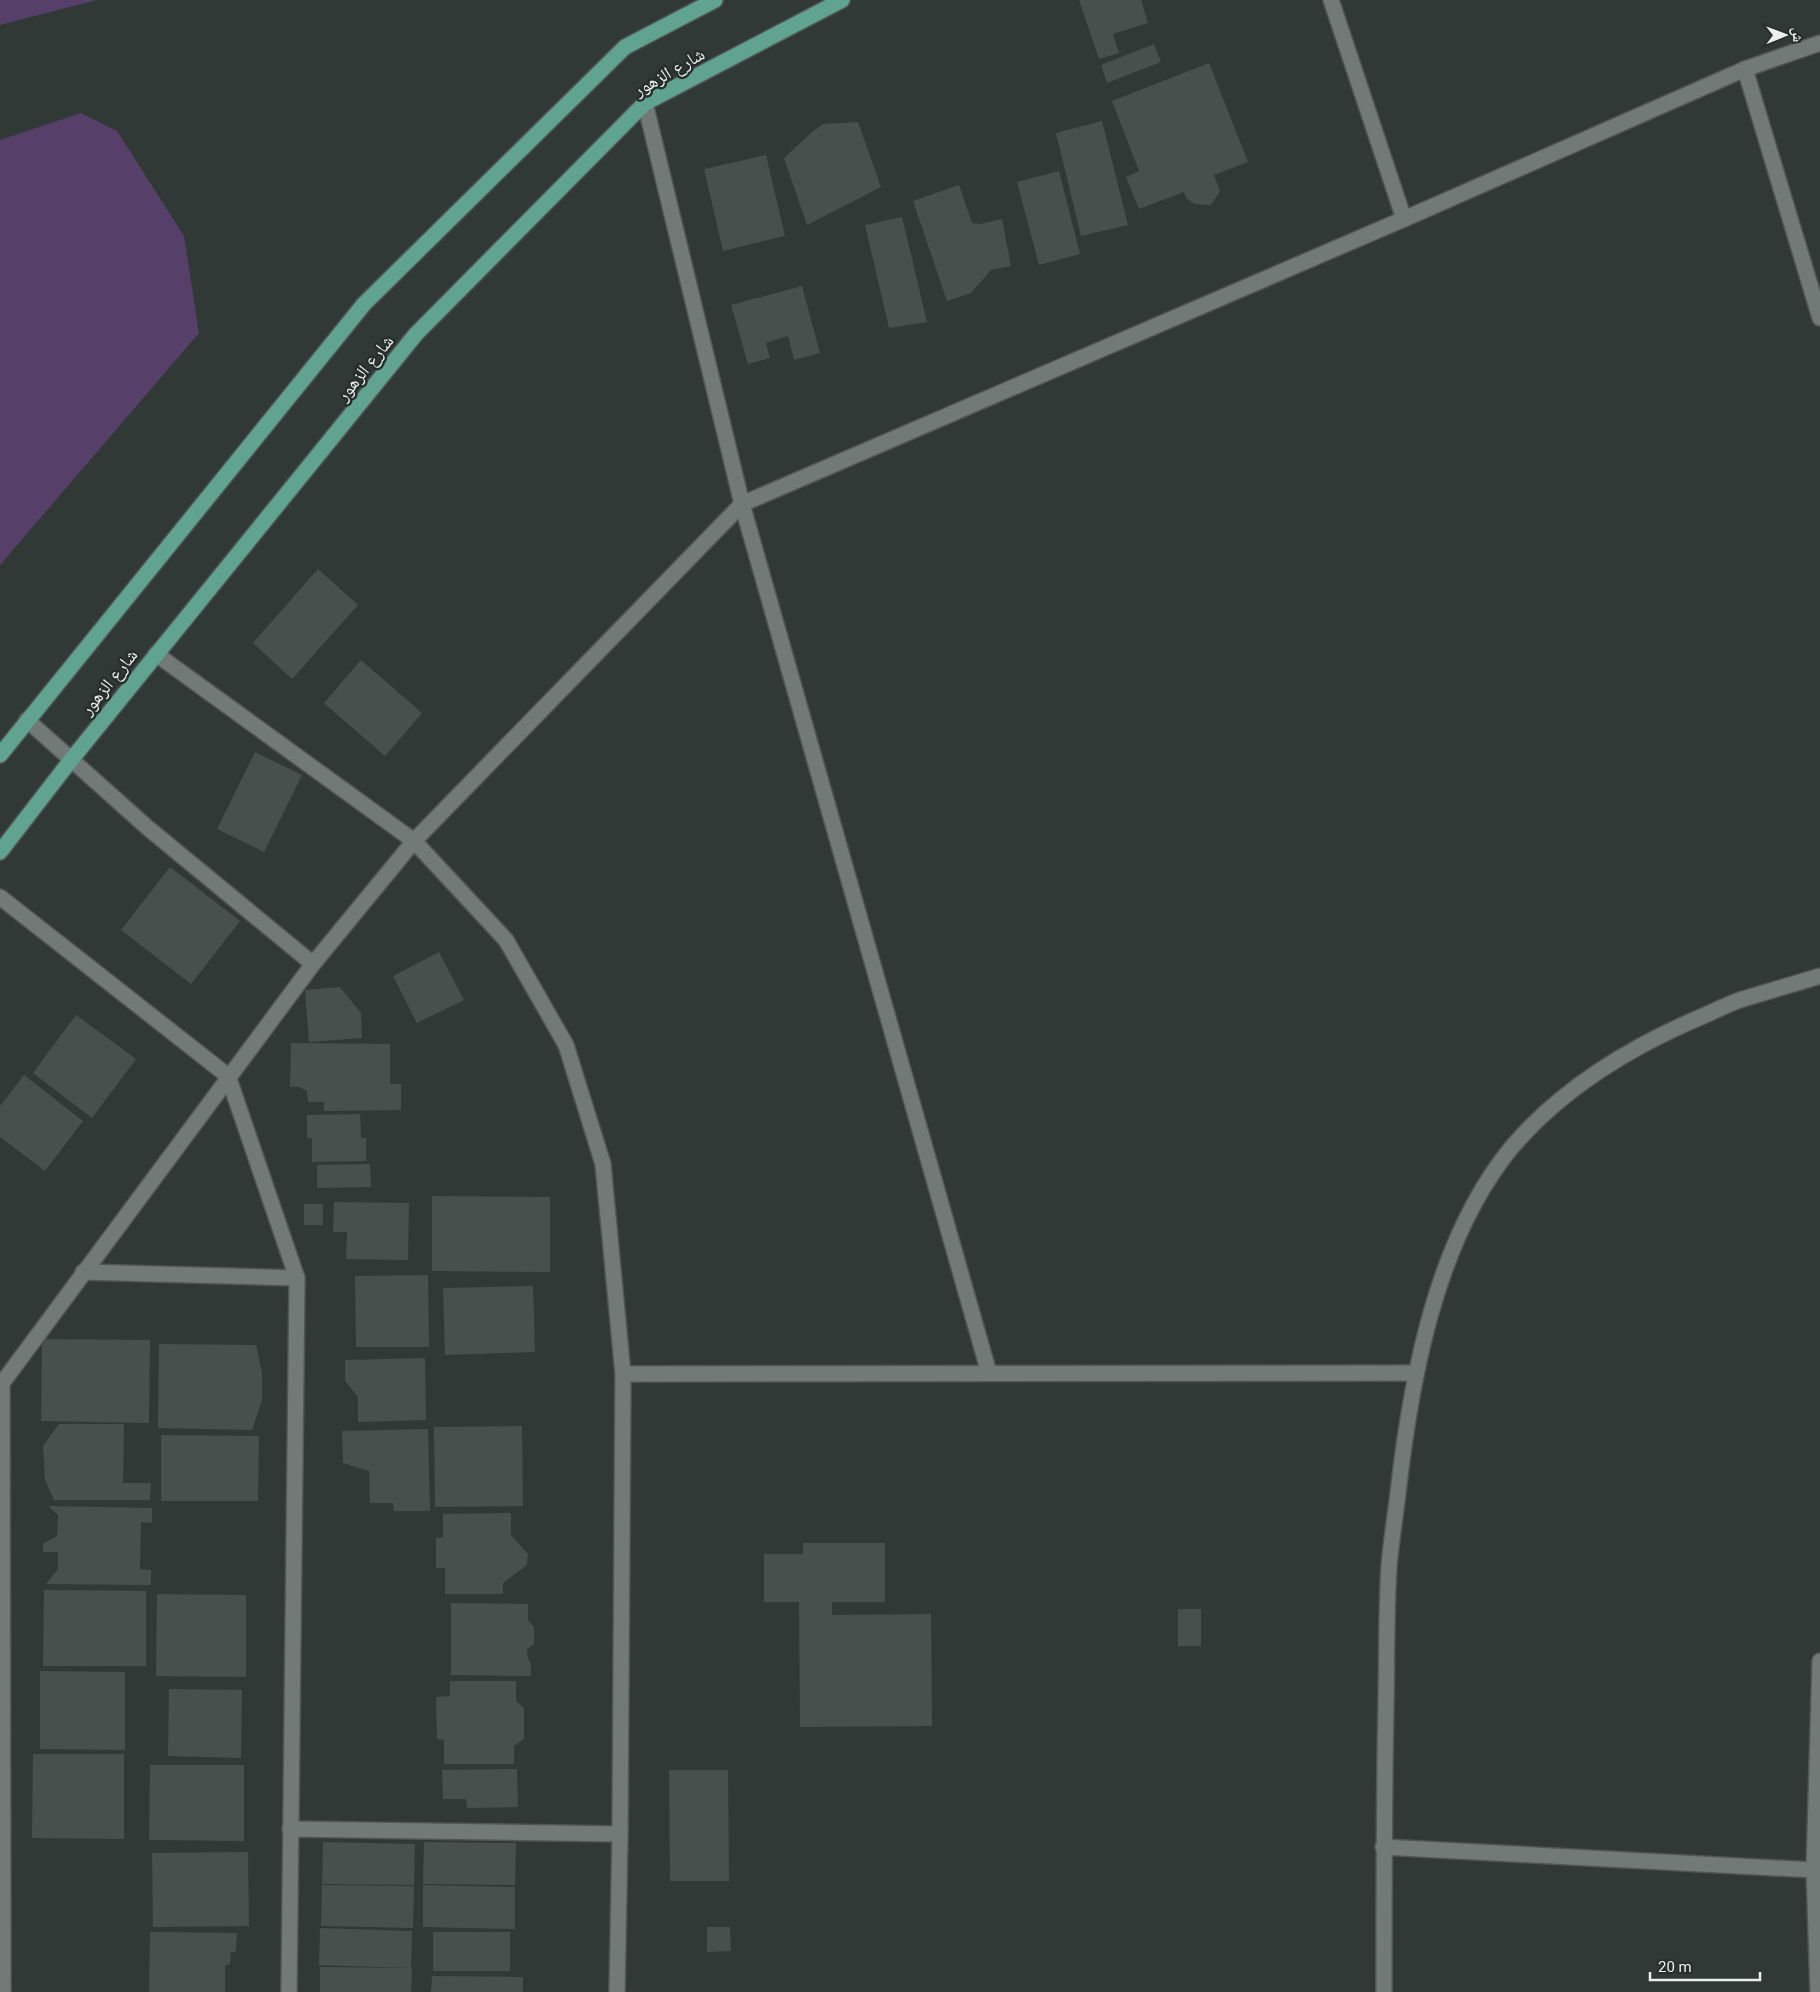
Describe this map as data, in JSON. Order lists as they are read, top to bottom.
{
  "streets": {
    "main road": ["شارع الزهور"]
  },
  "scale_bar": "20 m",
  "north": "right"
}
